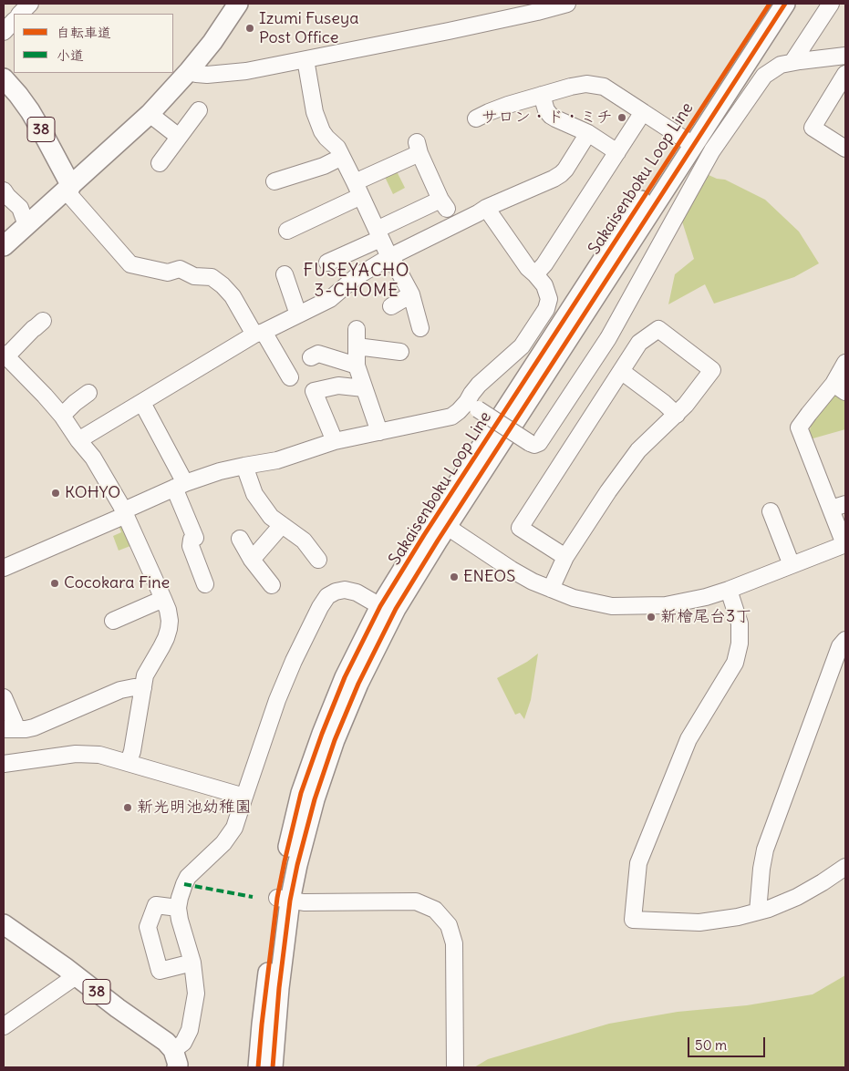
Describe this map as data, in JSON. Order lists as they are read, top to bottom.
{
  "streets": {
    "main road": ["38", "Sakaisenboku Loop Line"]
  },
  "districts": ["FUSEYACHO 3-CHOME"],
  "places": [
    "Izumi Fuseya Post Office",
    "サロン・ド・ミチ",
    "KOHYO",
    "ENEOS",
    "Cocokara Fine",
    "新檜尾台3丁",
    "新光明池幼稚園"
  ],
  "legend": ["自転車道", "小道"],
  "scale_bar": "50 m"
}
